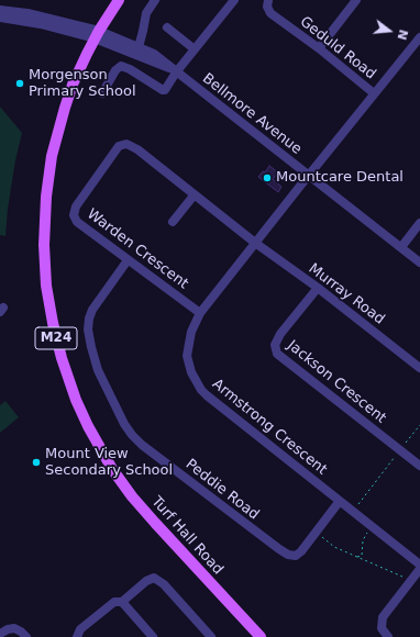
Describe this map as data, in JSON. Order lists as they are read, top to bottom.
{
  "streets": {
    "main road": ["M24", "Turf Hall Road"],
    "street": [
      "Geduld Road",
      "Bellmore Avenue",
      "Warden Crescent",
      "Murray Road",
      "Jackson Crescent",
      "Armstrong Crescent",
      "Peddie Road"
    ]
  },
  "crossings": [
    ["Geduld Road", "Armstrong Crescent"],
    ["Bellmore Avenue", "Armstrong Crescent"],
    ["Bellmore Avenue", "Turf Hall Road"],
    ["Warden Crescent", "Murray Road"],
    ["Warden Crescent", "Armstrong Crescent"],
    ["Warden Crescent", "Peddie Road"],
    ["Murray Road", "Jackson Crescent"],
    ["Murray Road", "Armstrong Crescent"],
    ["Armstrong Crescent", "Peddie Road"]
  ],
  "places": ["Morgenson Primary School", "Mountcare Dental", "Mount View Secondary School"],
  "north": "right"
}
